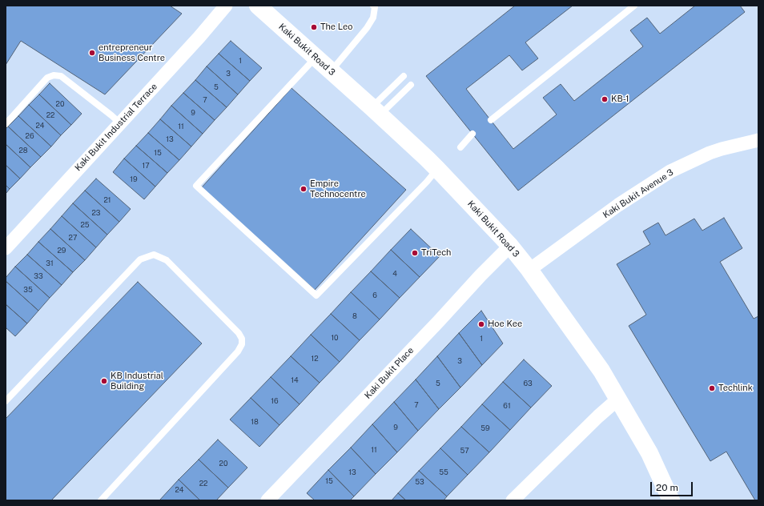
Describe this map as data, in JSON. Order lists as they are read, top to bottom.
{
  "streets": {
    "street": [
      "Kaki Bukit Road 3",
      "Kaki Bukit Industrial Terrace",
      "Kaki Bukit Avenue 3",
      "Kaki Bukit Place"
    ]
  },
  "crossings": [
    ["Kaki Bukit Road 3", "Kaki Bukit Avenue 3"],
    ["Kaki Bukit Road 3", "Kaki Bukit Place"]
  ],
  "places": [
    "The Leo",
    "entrepreneur Business Centre",
    "KB-1",
    "Empire Technocentre",
    "TriTech",
    "Hoe Kee",
    "KB Industrial Building",
    "Techlink"
  ],
  "house_numbers": [
    "1",
    "3",
    "5",
    "7",
    "20",
    "9",
    "22",
    "24",
    "11",
    "26",
    "13",
    "28",
    "15",
    "17",
    "19",
    "21",
    "23",
    "25",
    "27",
    "29",
    "31",
    "4",
    "33",
    "35",
    "6",
    "8",
    "10",
    "1",
    "12",
    "3",
    "14",
    "5",
    "63",
    "16",
    "7",
    "61",
    "18",
    "9",
    "59",
    "11",
    "57",
    "20",
    "13",
    "55",
    "15",
    "53",
    "22",
    "24"
  ],
  "scale_bar": "20 m"
}
